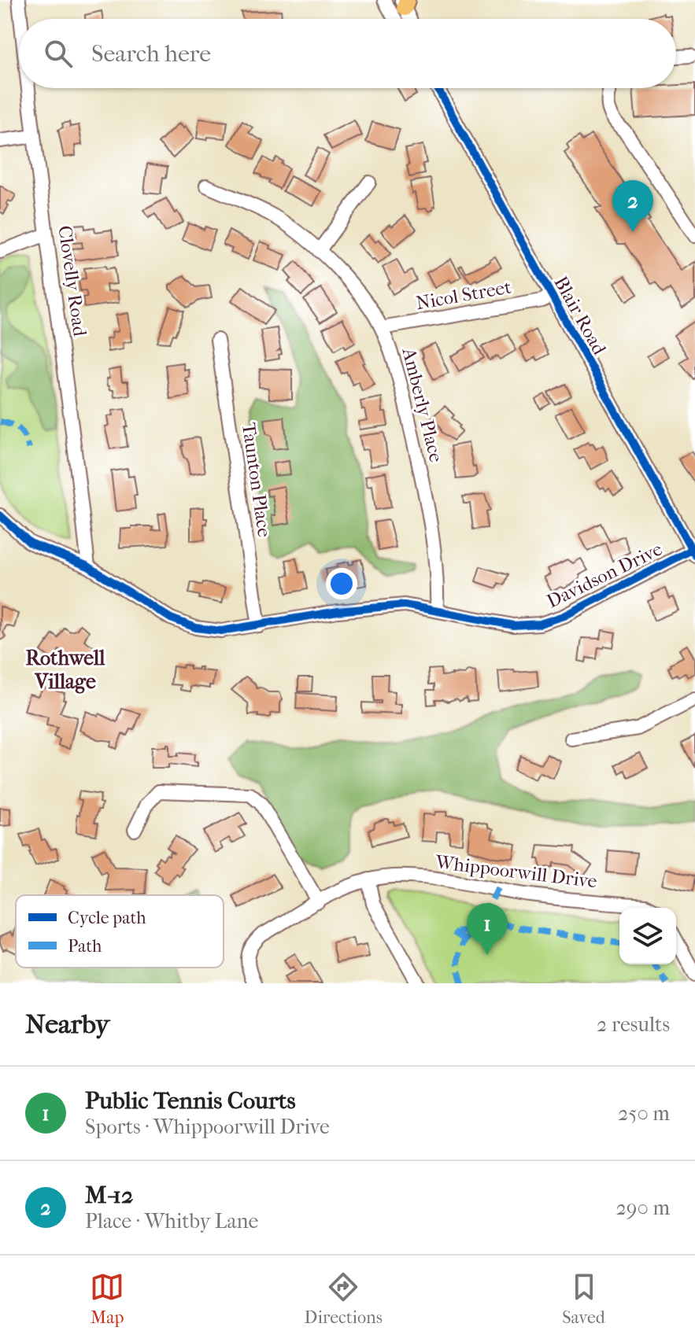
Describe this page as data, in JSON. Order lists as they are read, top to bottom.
{
  "streets": {
    "street": [
      "Clovelly Road",
      "Nicol Street",
      "Blair Road",
      "Amberly Place",
      "Taunton Place",
      "Davidson Drive",
      "Whippoorwill Drive"
    ]
  },
  "crossings": [
    ["Clovelly Road", "Davidson Drive"],
    ["Nicol Street", "Blair Road"],
    ["Nicol Street", "Amberly Place"],
    ["Blair Road", "Davidson Drive"],
    ["Amberly Place", "Davidson Drive"],
    ["Taunton Place", "Davidson Drive"]
  ],
  "districts": ["Rothwell Village"],
  "legend": ["Cycle path", "Path"],
  "page": {
    "search": "Search here",
    "pins": ["2", "1"],
    "heading": ["Nearby", "2 results"],
    "list": [
      {
        "mark": "1",
        "name": "Public Tennis Courts",
        "note": "Sports · Whippoorwill Drive",
        "value": "250 m"
      },
      {
        "mark": "2",
        "name": "M-12",
        "note": "Place · Whitby Lane",
        "value": "290 m"
      }
    ],
    "nav": ["Map", "Directions", "Saved"]
  }
}
